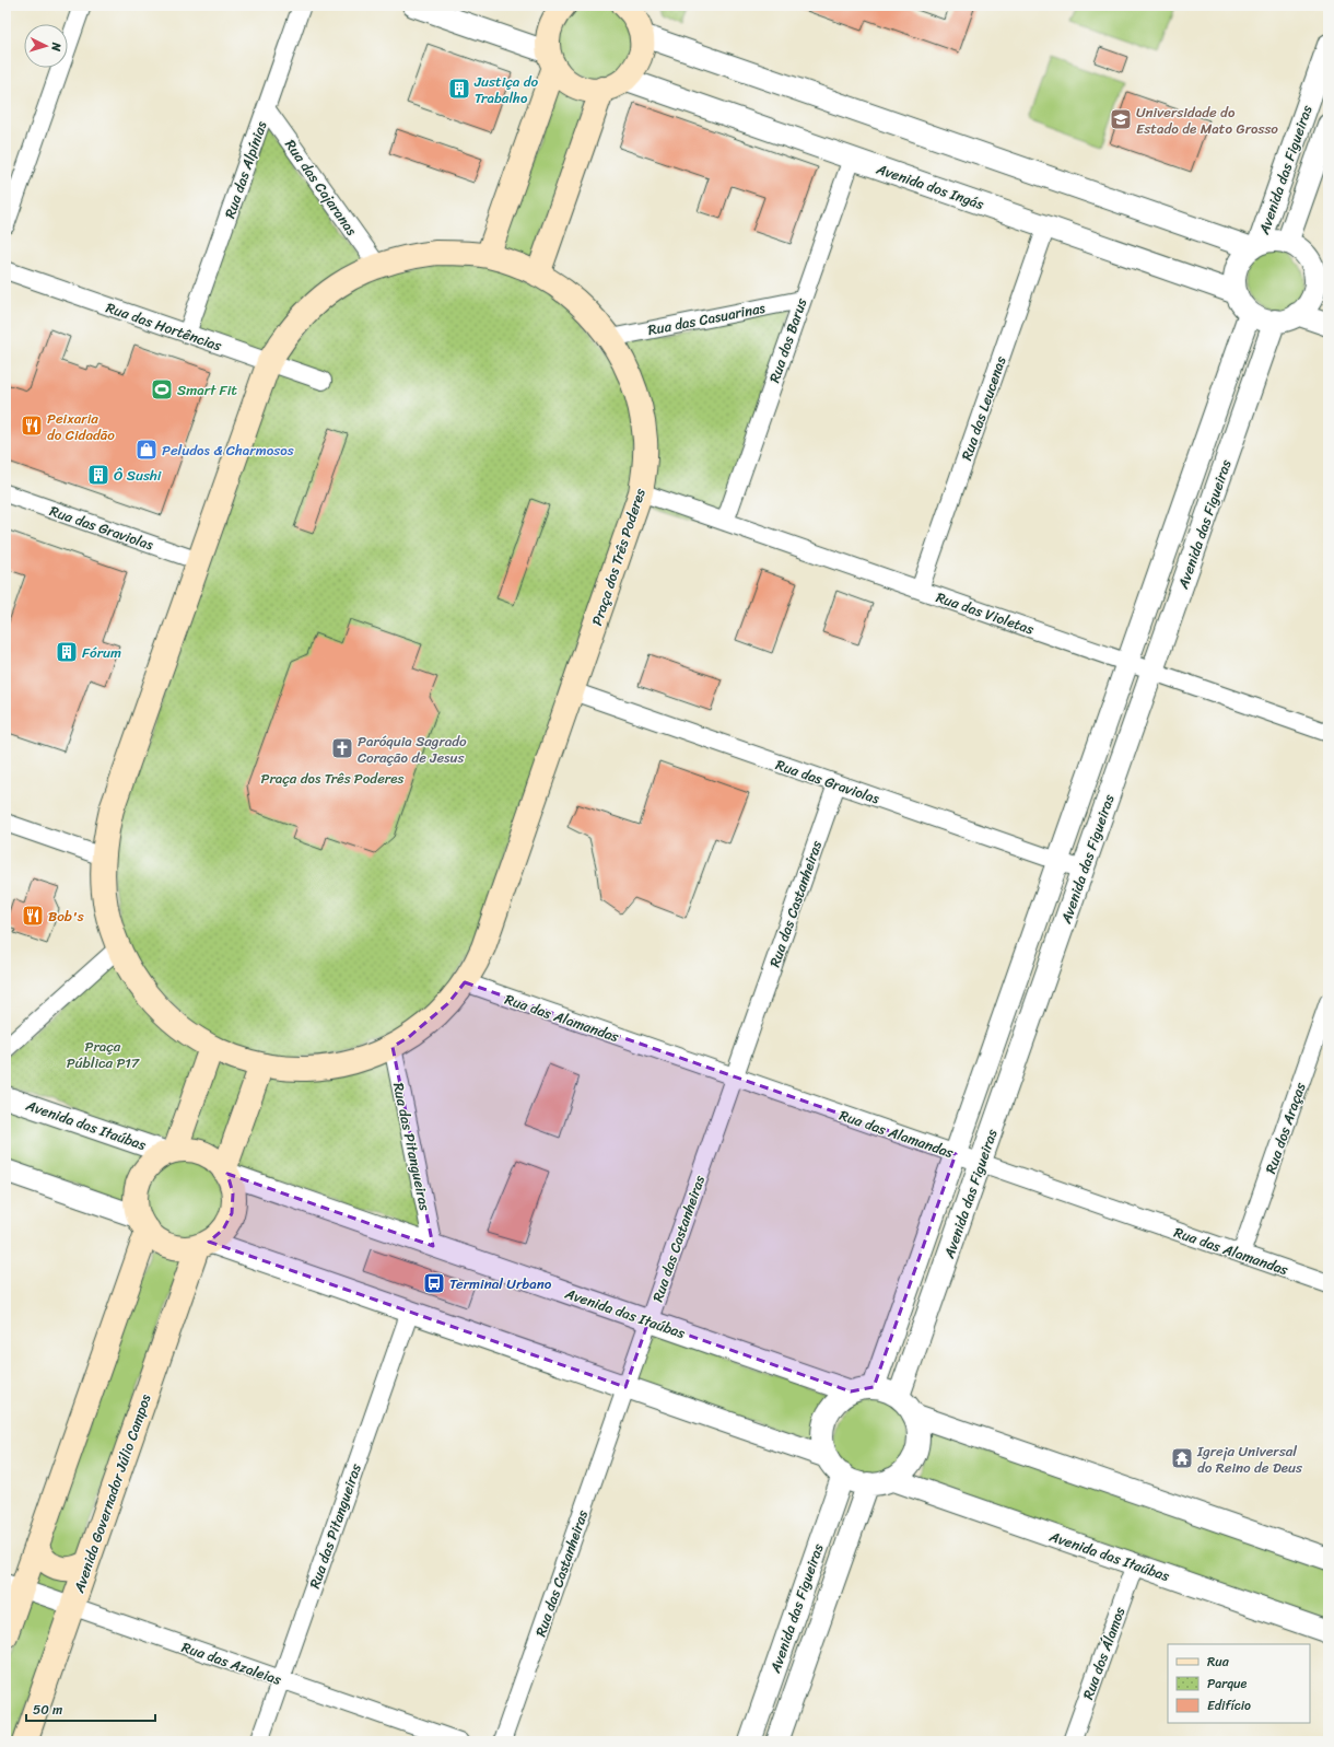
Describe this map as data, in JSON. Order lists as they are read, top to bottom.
{
  "streets": {
    "main road": ["Praça dos Três Poderes", "Avenida Governador Júlio Campos"],
    "street": [
      "Rua das Alpínias",
      "Avenida das Figueiras",
      "Avenida dos Ingás",
      "Rua das Cajaranas",
      "Rua das Casuarinas",
      "Rua das Hortências",
      "Rua dos Barus",
      "Rua das Leucenas",
      "Rua das Graviolas",
      "Rua das Violetas",
      "Rua das Castanheiras",
      "Rua das Alamandas",
      "Avenida das Itaúbas",
      "Rua dos Araças",
      "Rua das Pitangueiras",
      "Rua dos Álamos",
      "Rua das Azaleias"
    ]
  },
  "crossings": [
    ["Rua das Alpínias", "Rua das Cajaranas"],
    ["Rua das Alpínias", "Rua das Hortências"],
    ["Avenida das Figueiras", "Avenida dos Ingás"],
    ["Avenida das Figueiras", "Rua das Graviolas"],
    ["Avenida das Figueiras", "Rua das Violetas"],
    ["Avenida das Figueiras", "Rua das Alamandas"],
    ["Avenida das Figueiras", "Avenida das Itaúbas"],
    ["Avenida dos Ingás", "Rua dos Barus"],
    ["Avenida dos Ingás", "Rua das Leucenas"],
    ["Rua das Cajaranas", "Praça dos Três Poderes"],
    ["Rua das Casuarinas", "Rua dos Barus"],
    ["Rua das Casuarinas", "Praça dos Três Poderes"],
    ["Rua das Hortências", "Praça dos Três Poderes"],
    ["Rua dos Barus", "Rua das Violetas"],
    ["Rua das Leucenas", "Rua das Violetas"],
    ["Rua das Graviolas", "Praça dos Três Poderes"],
    ["Rua das Graviolas", "Rua das Castanheiras"],
    ["Praça dos Três Poderes", "Rua das Violetas"],
    ["Praça dos Três Poderes", "Rua das Alamandas"],
    ["Praça dos Três Poderes", "Rua das Pitangueiras"],
    ["Rua das Castanheiras", "Rua das Alamandas"],
    ["Rua das Castanheiras", "Avenida das Itaúbas"],
    ["Rua das Alamandas", "Rua dos Araças"],
    ["Avenida das Itaúbas", "Rua das Pitangueiras"],
    ["Avenida das Itaúbas", "Avenida Governador Júlio Campos"],
    ["Avenida das Itaúbas", "Rua dos Álamos"],
    ["Rua das Pitangueiras", "Rua das Azaleias"],
    ["Avenida Governador Júlio Campos", "Rua das Azaleias"]
  ],
  "parks": ["Praça dos Três Poderes", "Praça Pública P17"],
  "places": {
    "building": ["Justiça do Trabalho", "Ô Sushi", "Fórum"],
    "school or university": ["Universidade do Estado de Mato Grosso"],
    "sports": ["Smart Fit"],
    "restaurant": ["Peixaria do Cidadão", "Bob's"],
    "shop": ["Peludos & Charmosos"],
    "church": ["Paróquia Sagrado Coração de Jesus"],
    "bus stop": ["Terminal Urbano"],
    "temple": ["Igreja Universal do Reino de Deus"]
  },
  "legend": ["Rua", "Parque", "Edifício"],
  "scale_bar": "50 m",
  "north": "right"
}
